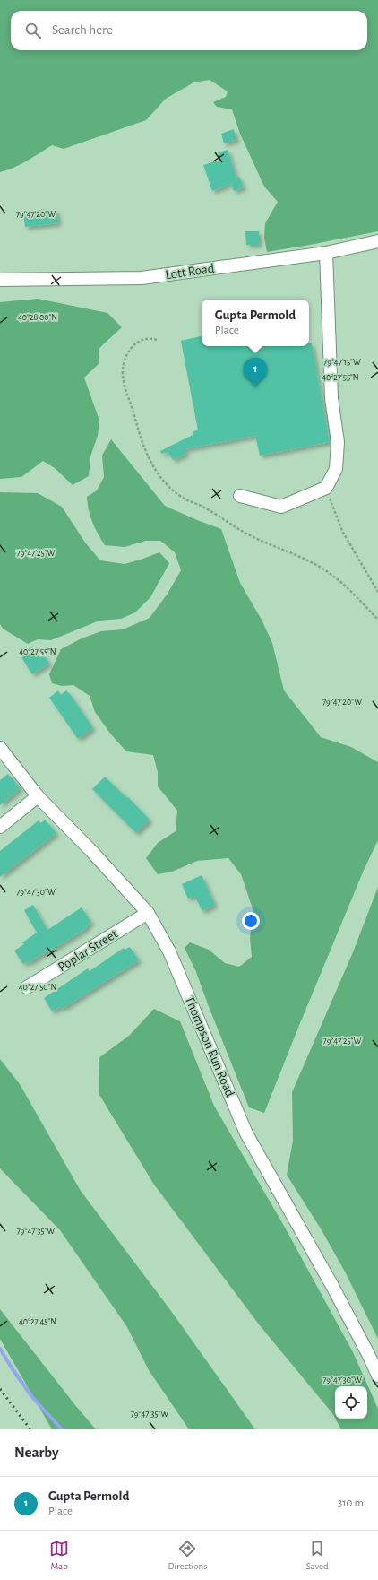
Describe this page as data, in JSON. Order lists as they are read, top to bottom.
{
  "streets": {
    "street": ["Lott Road", "Poplar Street", "Thompson Run Road"]
  },
  "crossings": [
    ["Poplar Street", "Thompson Run Road"]
  ],
  "page": {
    "search": "Search here",
    "popup": ["Gupta Permold", "Place"],
    "pins": "1",
    "heading": "Nearby",
    "list": [
      {
        "mark": "1",
        "name": "Gupta Permold",
        "note": "Place",
        "value": "310 m"
      }
    ],
    "nav": ["Map", "Directions", "Saved"]
  },
  "coordinates": [
    "79°47'20\"W",
    "40°28'00\"N",
    "79°47'15\"W",
    "40°27'55\"N",
    "79°47'25\"W",
    "79°47'30\"W",
    "40°27'50\"N",
    "79°47'35\"W",
    "40°27'45\"N"
  ]
}
